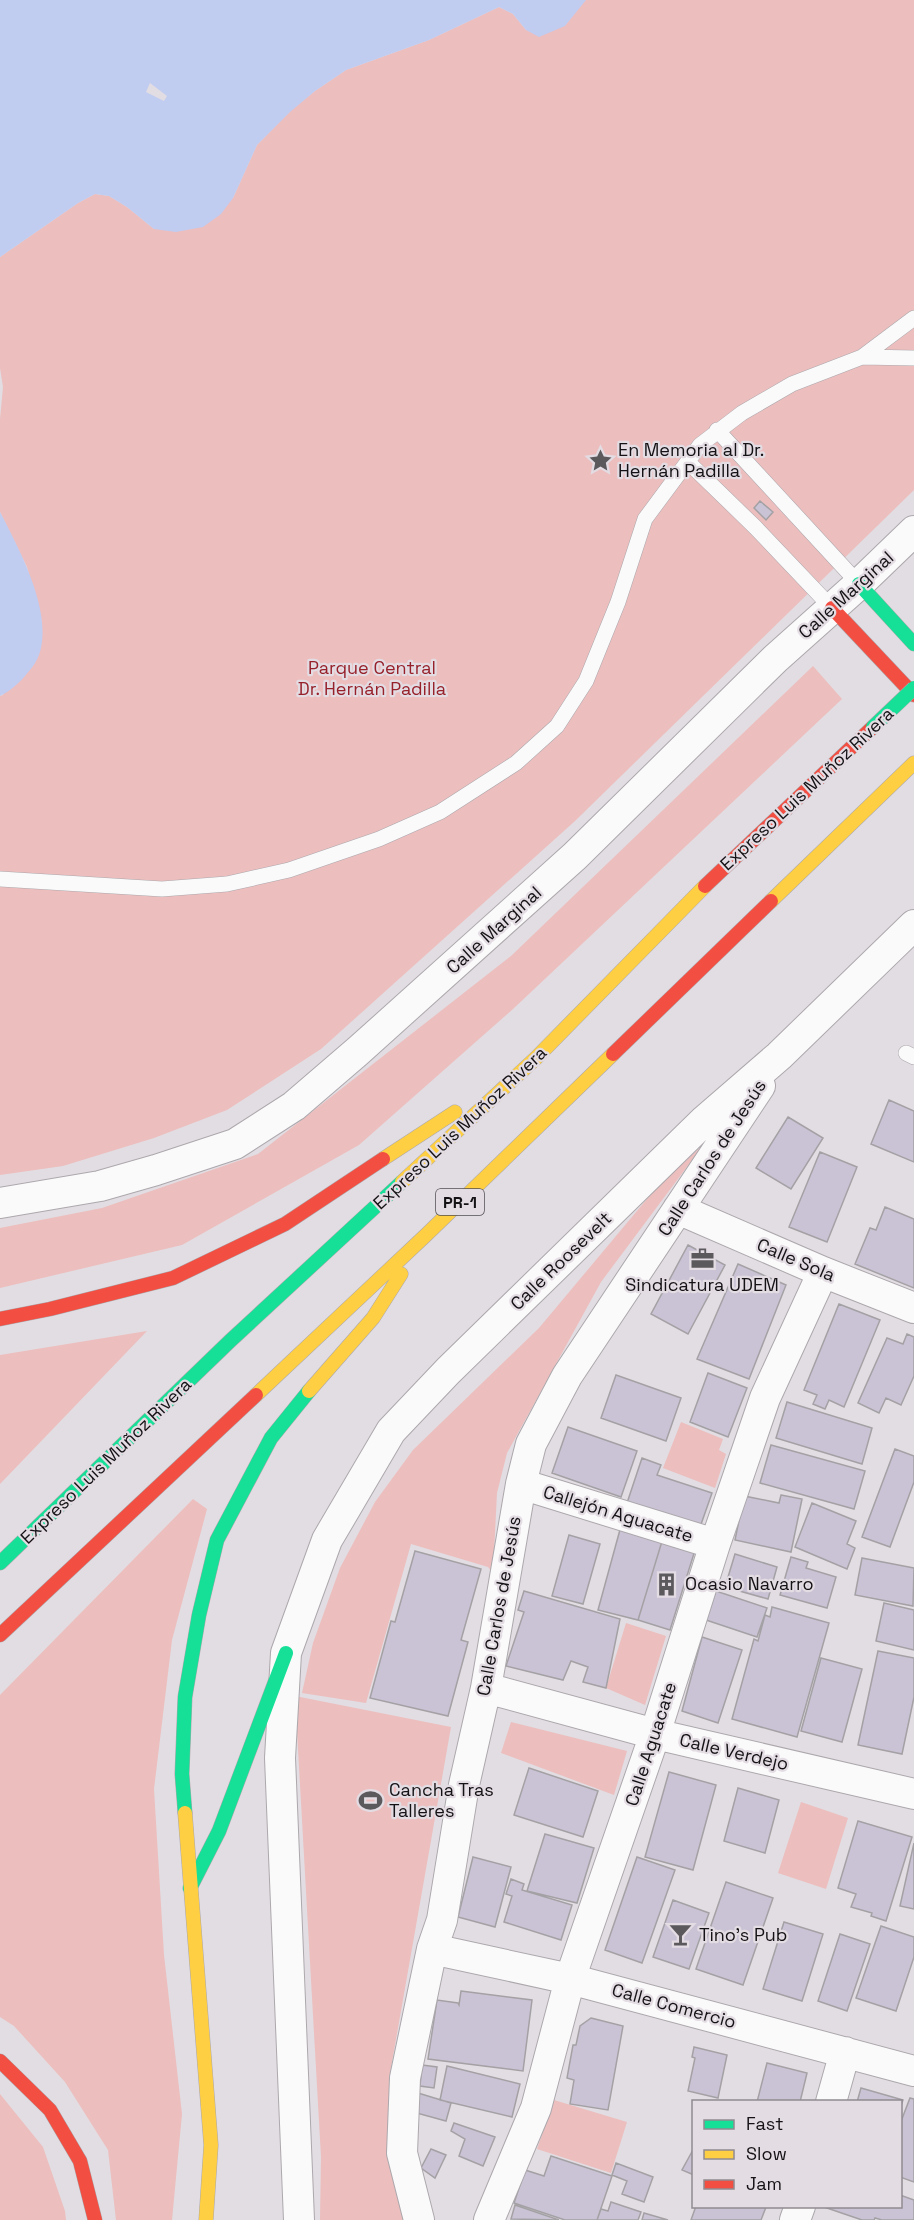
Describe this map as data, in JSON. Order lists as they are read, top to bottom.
{
  "streets": {
    "main road": ["Expreso Luis Muñoz Rivera", "PR-1"],
    "street": [
      "Calle Marginal",
      "Calle Carlos de Jesús",
      "Calle Sola",
      "Calle Roosevelt",
      "Callejón Aguacate",
      "Calle Aguacate",
      "Calle Verdejo",
      "Calle Comercio"
    ]
  },
  "crossings": [
    ["Calle Carlos de Jesús", "Calle Sola"],
    ["Calle Carlos de Jesús", "Calle Roosevelt"],
    ["Calle Carlos de Jesús", "Callejón Aguacate"],
    ["Calle Carlos de Jesús", "Calle Verdejo"],
    ["Calle Carlos de Jesús", "Calle Comercio"],
    ["Calle Sola", "Calle Aguacate"],
    ["Callejón Aguacate", "Calle Aguacate"],
    ["Calle Aguacate", "Calle Verdejo"],
    ["Calle Aguacate", "Calle Comercio"]
  ],
  "parks": ["Parque Central Dr. Hernán Padilla"],
  "places": {
    "place": ["En Memoria al Dr. Hernán Padilla"],
    "office": ["Sindicatura UDEM"],
    "building": ["Ocasio Navarro"],
    "sports": ["Cancha Tras Talleres"],
    "bar": ["Tino's Pub"]
  },
  "legend": ["Fast", "Slow", "Jam"]
}
